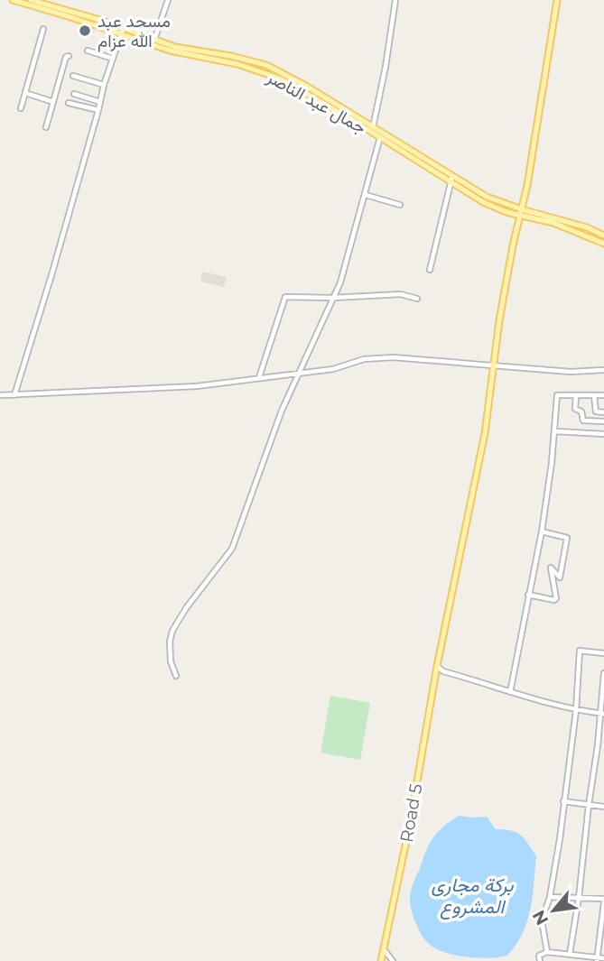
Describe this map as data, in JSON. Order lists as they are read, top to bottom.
{
  "streets": {
    "main road": ["جمال عبد الناصر", "Road 5"]
  },
  "crossings": [
    ["جمال عبد الناصر", "Road 5"]
  ],
  "water": ["بركة مجارى المشروع"],
  "places": ["مسجد عبد الله عزام"],
  "north": "bottom left"
}
